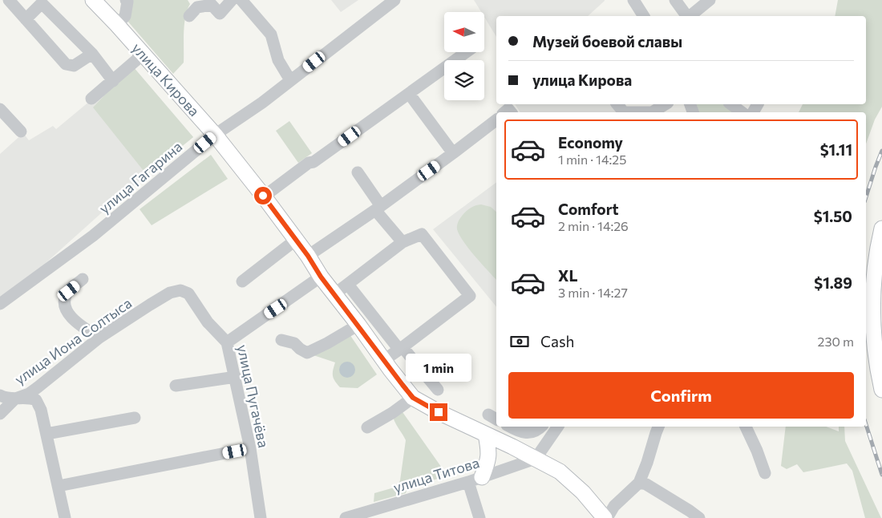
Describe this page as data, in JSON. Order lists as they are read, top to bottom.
{
  "streets": {
    "main road": ["улица Кирова"],
    "street": [
      "улица Гагарина",
      "улица Иона Солтыса",
      "улица Пугачёва",
      "улица Титова"
    ]
  },
  "crossings": [
    ["улица Кирова", "улица Гагарина"],
    ["улица Кирова", "улица Титова"],
    ["улица Иона Солтыса", "улица Пугачёва"]
  ],
  "north": "left",
  "page": {
    "banner": ["Музей боевой славы", "улица Кирова"],
    "list": [
      {
        "name": "Economy",
        "note": "1 min · 14:25",
        "value": "$1.11"
      },
      {
        "name": "Comfort",
        "note": "2 min · 14:26",
        "value": "$1.50"
      },
      {
        "name": "XL",
        "note": "3 min · 14:27",
        "value": "$1.89"
      }
    ],
    "pay": ["Cash", "230 m"],
    "bubble": "1 min",
    "buttons": "Confirm"
  }
}
